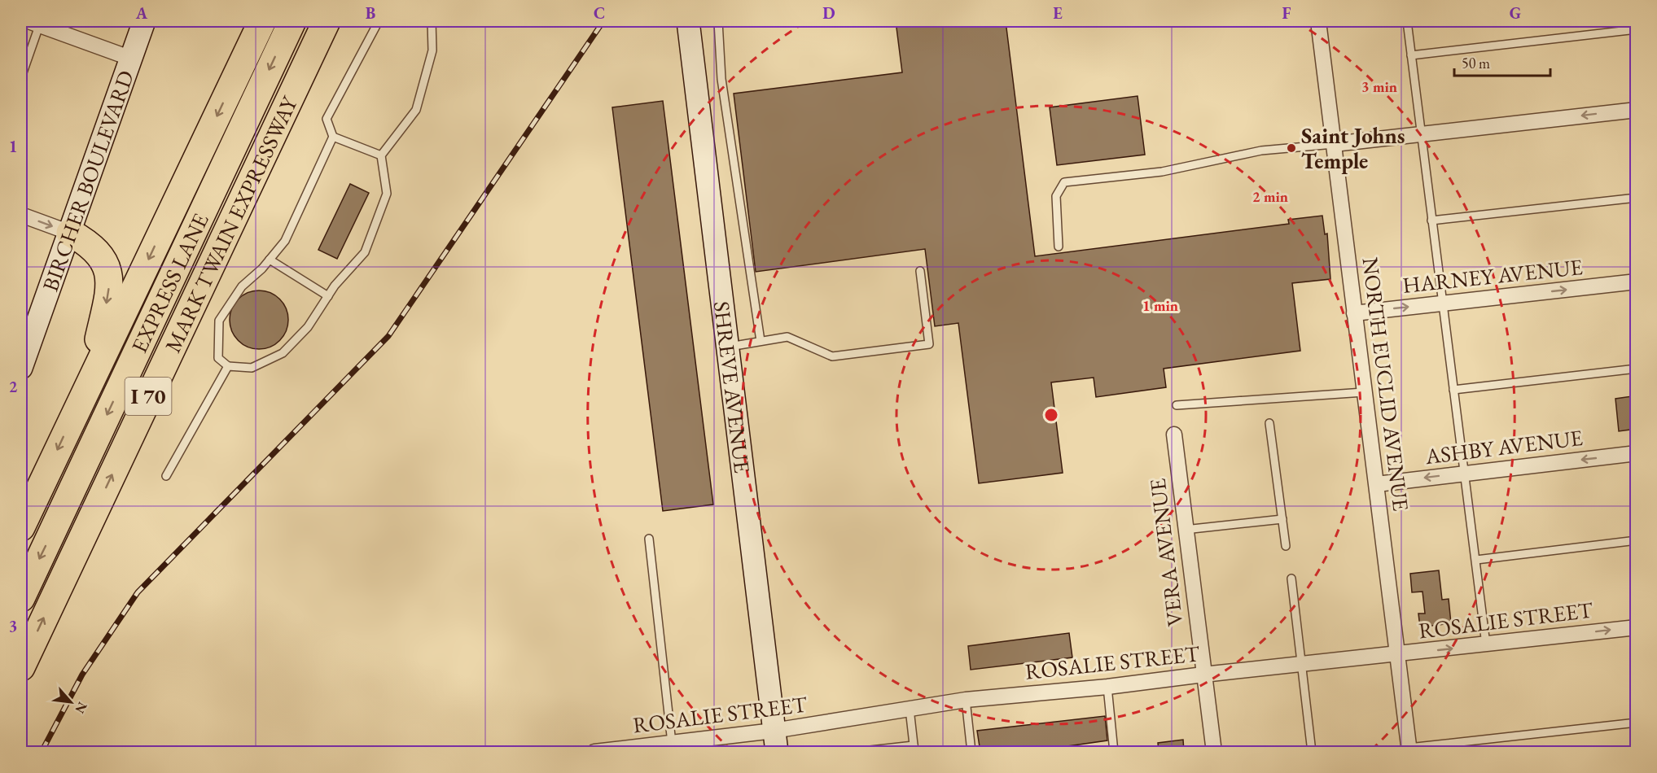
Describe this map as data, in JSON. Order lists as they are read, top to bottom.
{
  "streets": {
    "highway": ["MARK TWAIN EXPRESSWAY", "EXPRESS LANE", "I 70"],
    "street": [
      "BIRCHER BOULEVARD",
      "HARNEY AVENUE",
      "NORTH EUCLID AVENUE",
      "SHREVE AVENUE",
      "ASHBY AVENUE",
      "VERA AVENUE",
      "ROSALIE STREET"
    ]
  },
  "crossings": [
    ["HARNEY AVENUE", "NORTH EUCLID AVENUE"],
    ["NORTH EUCLID AVENUE", "ASHBY AVENUE"],
    ["NORTH EUCLID AVENUE", "ROSALIE STREET"],
    ["SHREVE AVENUE", "ROSALIE STREET"],
    ["VERA AVENUE", "ROSALIE STREET"]
  ],
  "one_way": ["HARNEY AVENUE", "ASHBY AVENUE"],
  "places": ["Saint Johns Temple"],
  "scale_bar": "50 m",
  "north": "bottom right",
  "grid": {
    "columns": [
      "A",
      "B",
      "C",
      "D",
      "E",
      "F",
      "G"
    ],
    "rows": ["1", "2", "3"]
  },
  "rings": ["3 min", "2 min", "1 min"]
}
